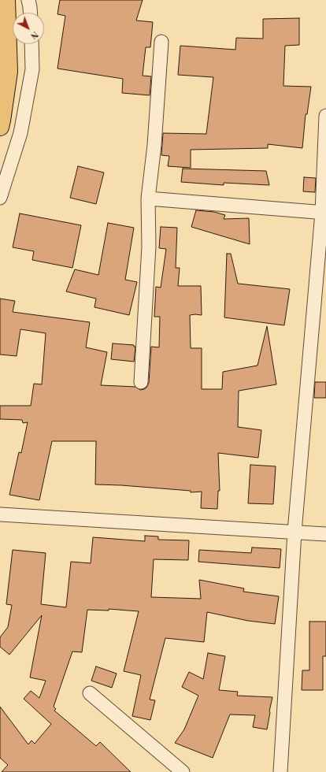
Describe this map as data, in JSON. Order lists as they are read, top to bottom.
{
  "north": "bottom right"
}
